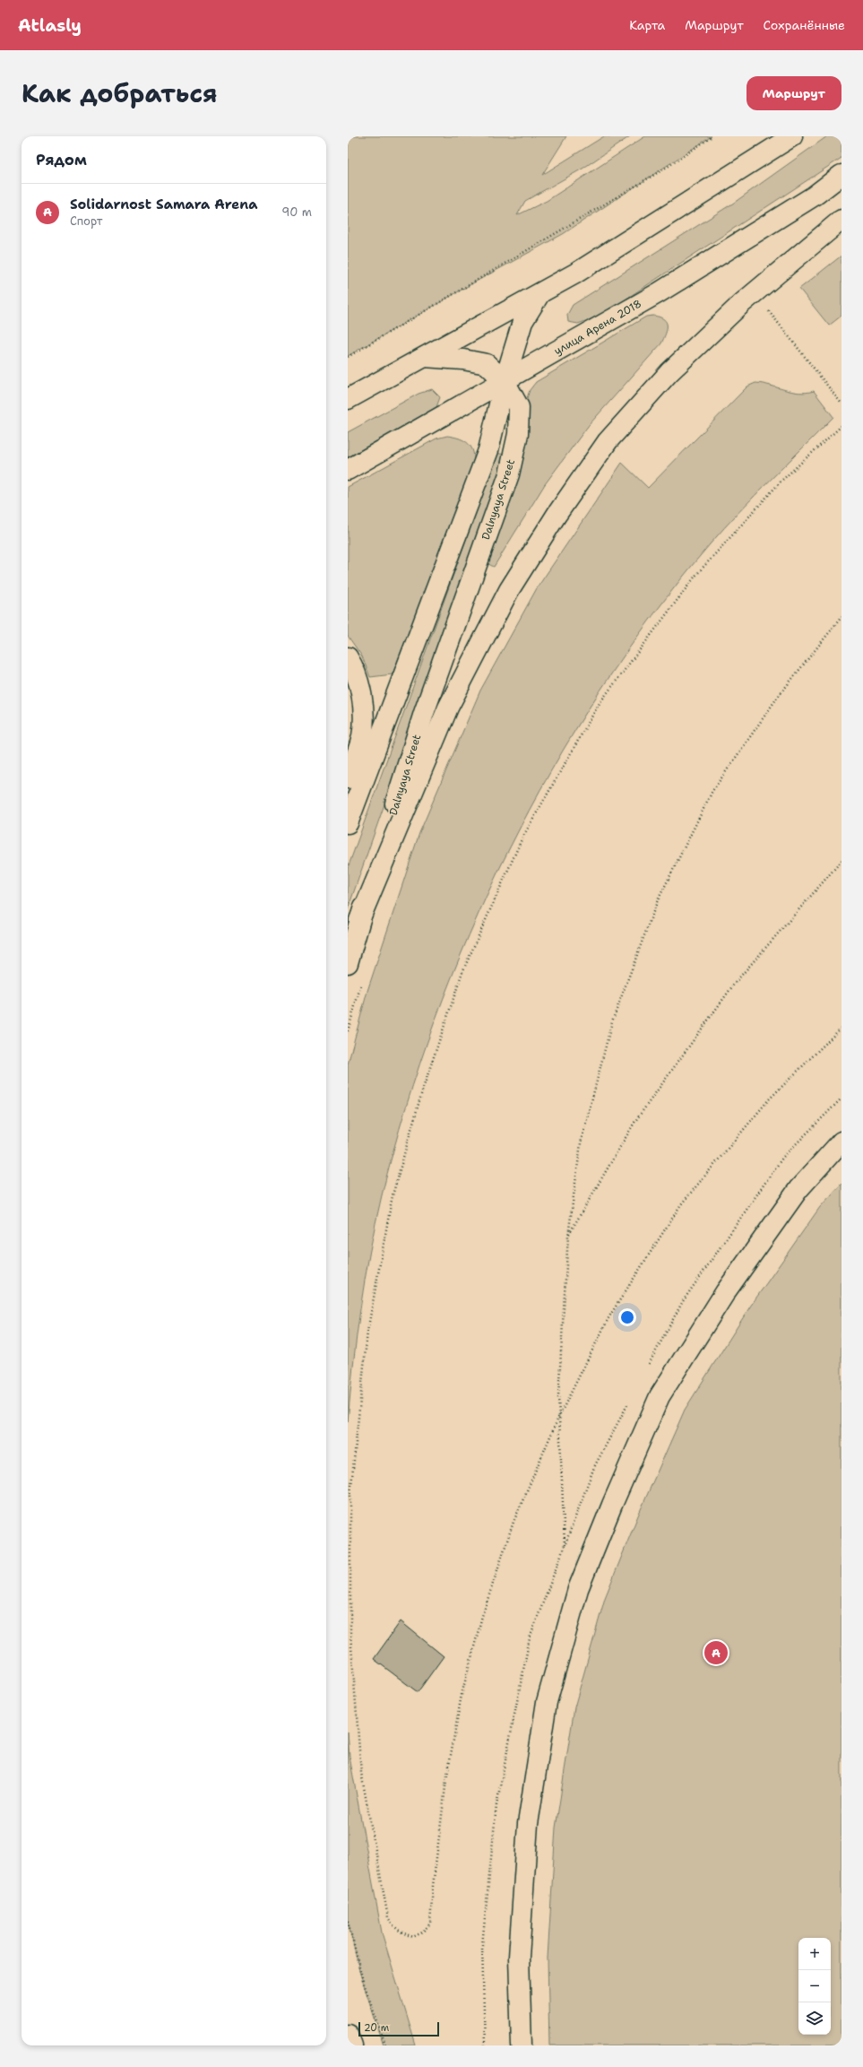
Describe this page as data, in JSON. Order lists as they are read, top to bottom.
{
  "streets": {
    "main road": ["улица Арена 2018", "Dalnyaya Street"]
  },
  "crossings": [
    ["улица Арена 2018", "Dalnyaya Street"]
  ],
  "scale_bar": "20 m",
  "page": {
    "header": "Atlasly",
    "nav": ["Карта", "Маршрут", "Сохранённые"],
    "title": "Как добраться",
    "buttons": "Маршрут",
    "heading": "Рядом",
    "list": [
      {
        "mark": "A",
        "name": "Solidarnost Samara Arena",
        "note": "Спорт",
        "value": "90 m"
      }
    ],
    "pins": "A",
    "map_buttons": ["+", "−"],
    "scale": "20 m"
  }
}
